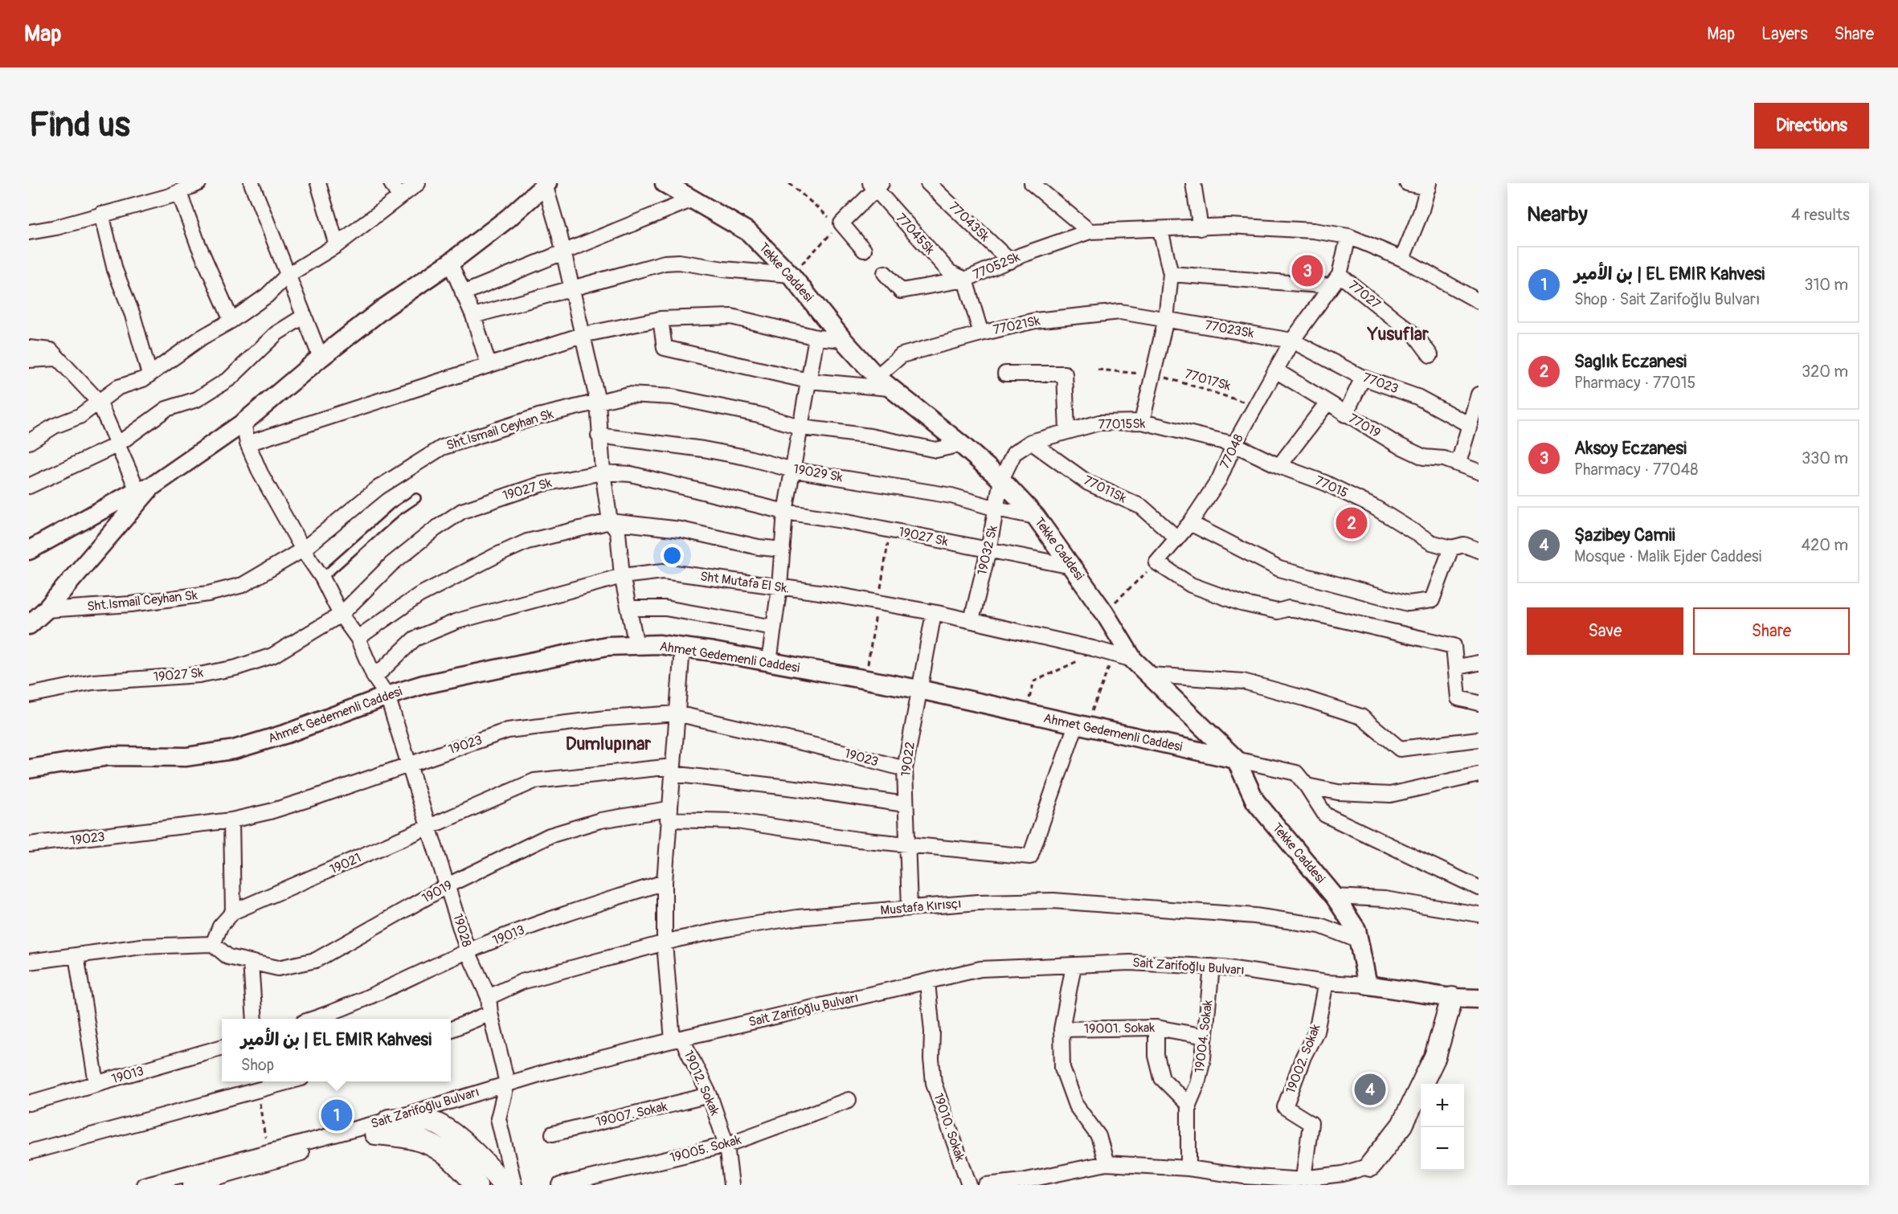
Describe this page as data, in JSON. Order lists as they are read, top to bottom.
{
  "streets": {
    "street": [
      "77043Sk",
      "77045Sk",
      "77052Sk",
      "Tekke Caddesi",
      "77027",
      "77021Sk",
      "77023Sk",
      "77023",
      "77015Sk",
      "77019",
      "Sht.Ismail Ceyhan Sk",
      "77048",
      "19029 Sk",
      "77015",
      "19027 Sk",
      "77011Sk",
      "19032 Sk",
      "Sht Mutafa El Sk.",
      "Ahmet Gedemenli Caddesi",
      "19023",
      "19022",
      "19021",
      "19019",
      "Mustafa Kırısçı",
      "19028",
      "19013",
      "Sait Zarifoğlu Bulvarı",
      "19001. Sokak",
      "19004. Sokak",
      "19002. Sokak",
      "19012. Sokak",
      "19007. Sokak",
      "19010. Sokak",
      "19005. Sokak"
    ],
    "path": ["77017Sk"]
  },
  "crossings": [
    ["77043Sk", "77052Sk"],
    ["77045Sk", "77052Sk"],
    ["Tekke Caddesi", "77021Sk"],
    ["Tekke Caddesi", "77015Sk"],
    ["Tekke Caddesi", "Sht.Ismail Ceyhan Sk"],
    ["Tekke Caddesi", "19029 Sk"],
    ["Tekke Caddesi", "19027 Sk"],
    ["Tekke Caddesi", "19032 Sk"],
    ["Tekke Caddesi", "Sht Mutafa El Sk."],
    ["Tekke Caddesi", "Ahmet Gedemenli Caddesi"],
    ["Tekke Caddesi", "Mustafa Kırısçı"],
    ["Tekke Caddesi", "Sait Zarifoğlu Bulvarı"],
    ["77027", "77048"],
    ["77021Sk", "77023Sk"],
    ["77023Sk", "77023"],
    ["77023Sk", "77048"],
    ["77017Sk", "77048"],
    ["77023", "77048"],
    ["77015Sk", "77048"],
    ["77015Sk", "77015"],
    ["77015Sk", "77011Sk"],
    ["77015Sk", "19032 Sk"],
    ["77019", "77048"],
    ["Sht.Ismail Ceyhan Sk", "19028"],
    ["77048", "77015"],
    ["77048", "77011Sk"],
    ["19029 Sk", "19032 Sk"],
    ["19027 Sk", "19032 Sk"],
    ["19027 Sk", "19028"],
    ["19032 Sk", "Sht Mutafa El Sk."],
    ["Sht Mutafa El Sk.", "19022"],
    ["Sht Mutafa El Sk.", "19028"],
    ["Ahmet Gedemenli Caddesi", "19022"],
    ["Ahmet Gedemenli Caddesi", "19019"],
    ["Ahmet Gedemenli Caddesi", "19028"],
    ["19023", "19022"],
    ["19023", "19028"],
    ["19022", "19021"],
    ["19022", "19019"],
    ["19022", "Mustafa Kırısçı"],
    ["19021", "19019"],
    ["19021", "19028"],
    ["19019", "19028"],
    ["Mustafa Kırısçı", "19028"],
    ["19028", "19013"],
    ["19028", "Sait Zarifoğlu Bulvarı"],
    ["Sait Zarifoğlu Bulvarı", "19004. Sokak"],
    ["Sait Zarifoğlu Bulvarı", "19002. Sokak"],
    ["Sait Zarifoğlu Bulvarı", "19012. Sokak"],
    ["Sait Zarifoğlu Bulvarı", "19010. Sokak"],
    ["19001. Sokak", "19004. Sokak"],
    ["19012. Sokak", "19007. Sokak"],
    ["19012. Sokak", "19005. Sokak"]
  ],
  "districts": ["Yusuflar", "Dumlupınar"],
  "page": {
    "header": "Map",
    "nav": ["Map", "Layers", "Share"],
    "buttons": [
      "Directions",
      ["Save", "Share"]
    ],
    "title": "Find us",
    "heading": ["Nearby", "4 results"],
    "list": [
      {
        "mark": "1",
        "name": "بن الأمير | EL EMIR Kahvesi",
        "note": "Shop · Sait Zarifoğlu Bulvarı",
        "value": "310 m"
      },
      {
        "mark": "2",
        "name": "Saglık Eczanesi",
        "note": "Pharmacy · 77015",
        "value": "320 m"
      },
      {
        "mark": "3",
        "name": "Aksoy Eczanesi",
        "note": "Pharmacy · 77048",
        "value": "330 m"
      },
      {
        "mark": "4",
        "name": "Şazibey Camii",
        "note": "Mosque · Malik Ejder Caddesi",
        "value": "420 m"
      }
    ],
    "pins": [
      "3",
      "2",
      "4",
      "1"
    ],
    "popup": ["بن الأمير | EL EMIR Kahvesi", "Shop"],
    "map_buttons": ["+", "−"]
  }
}
